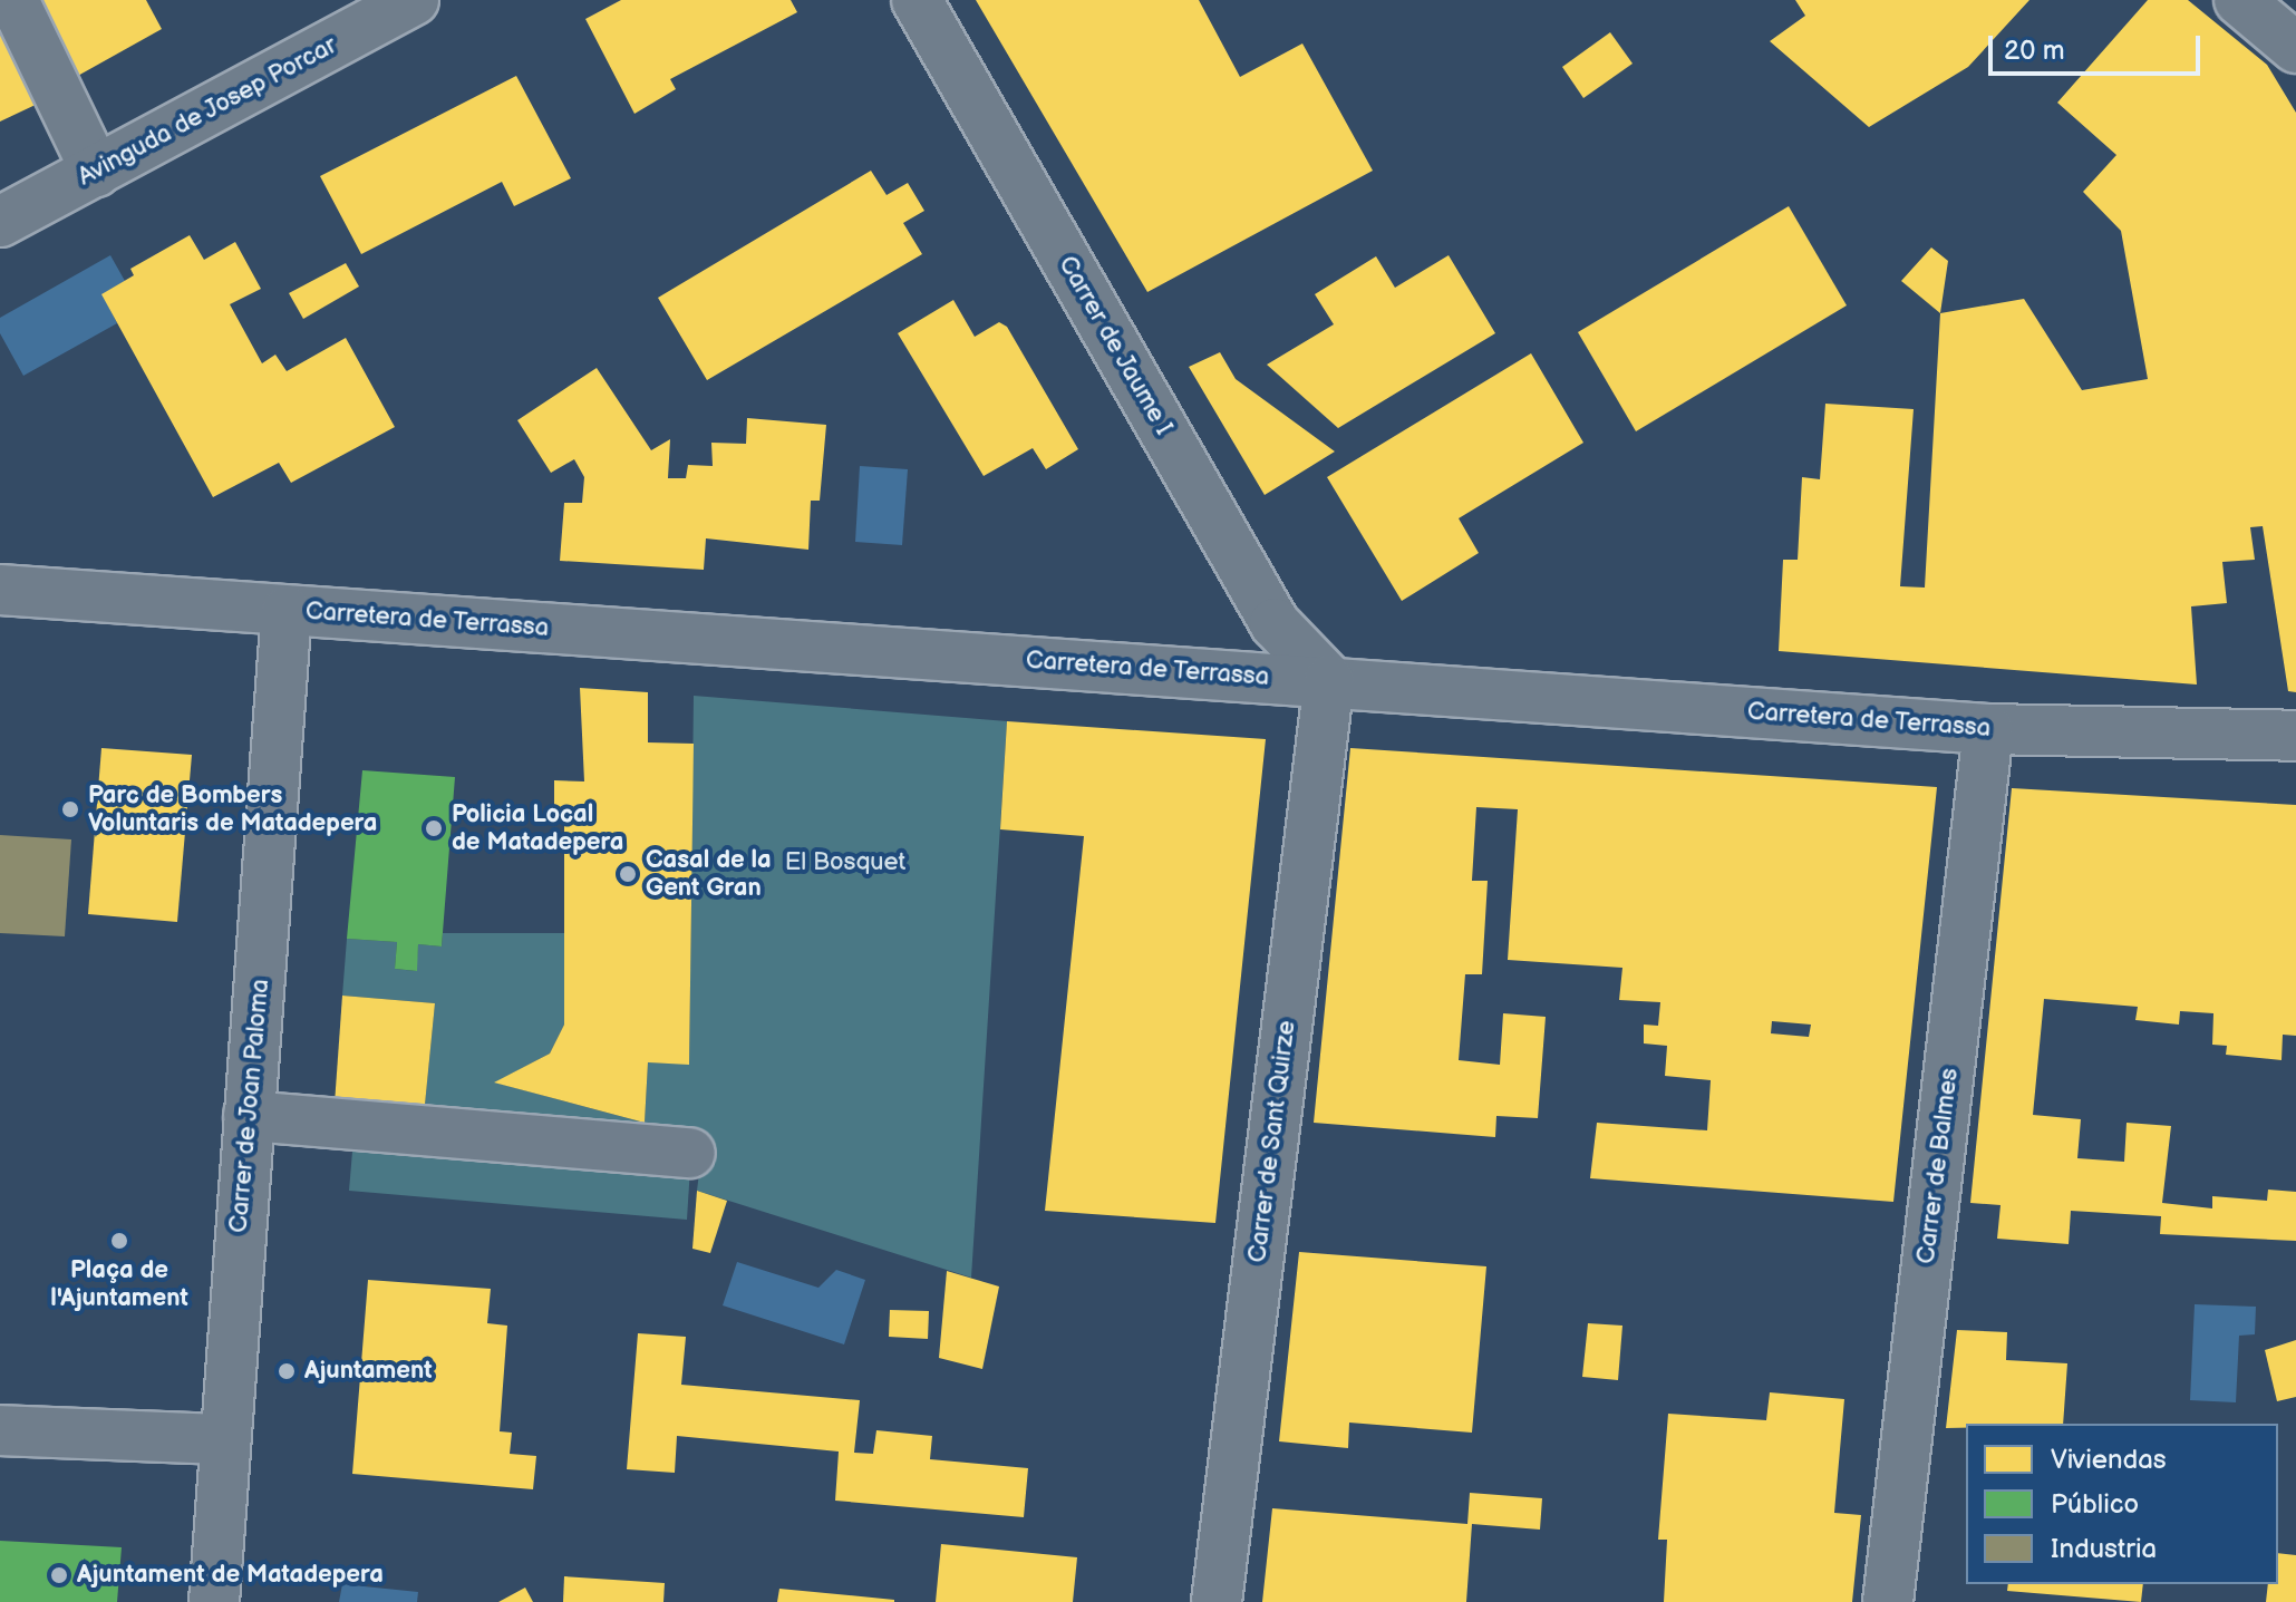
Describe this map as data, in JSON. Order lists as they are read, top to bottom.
{
  "streets": {
    "street": [
      "Avinguda de Josep Porcar",
      "Carrer de Jaume I",
      "Carretera de Terrassa",
      "Carrer de Joan Paloma",
      "Carrer de Sant Quirze",
      "Carrer de Balmes"
    ]
  },
  "crossings": [
    ["Carrer de Jaume I", "Carretera de Terrassa"],
    ["Carrer de Jaume I", "Carrer de Sant Quirze"],
    ["Carretera de Terrassa", "Carrer de Joan Paloma"],
    ["Carretera de Terrassa", "Carrer de Sant Quirze"],
    ["Carretera de Terrassa", "Carrer de Balmes"]
  ],
  "parks": ["El Bosquet"],
  "places": [
    "Parc de Bombers Voluntaris de Matadepera",
    "Policia Local de Matadepera",
    "Casal de la Gent Gran",
    "Plaça de l'Ajuntament",
    "Ajuntament",
    "Ajuntament de Matadepera"
  ],
  "legend": ["Viviendas", "Público", "Industria"],
  "scale_bar": "20 m"
}
